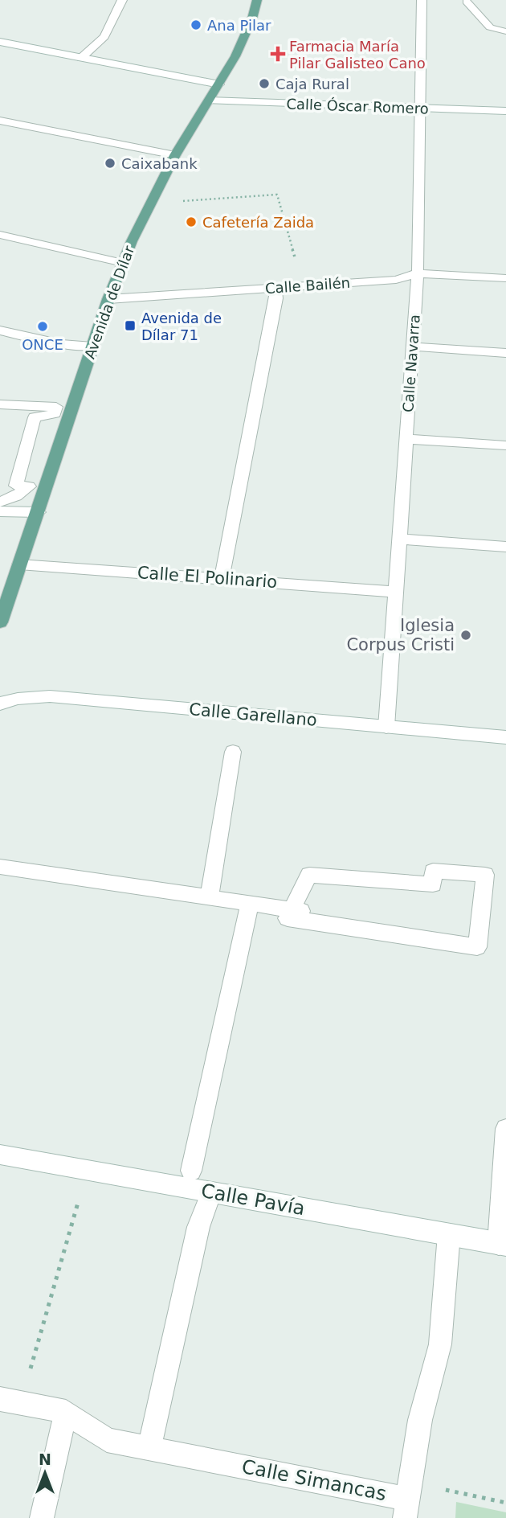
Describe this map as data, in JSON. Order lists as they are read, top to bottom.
{
  "streets": {
    "main road": ["Avenida de Dílar"],
    "street": [
      "Calle Óscar Romero",
      "Calle Bailén",
      "Calle Navarra",
      "Calle El Polinario",
      "Calle Garellano",
      "Calle Pavía",
      "Calle Simancas"
    ]
  },
  "crossings": [
    ["Calle Óscar Romero", "Avenida de Dílar"],
    ["Calle Óscar Romero", "Calle Navarra"],
    ["Calle Bailén", "Avenida de Dílar"],
    ["Calle Bailén", "Calle Navarra"],
    ["Avenida de Dílar", "Calle El Polinario"],
    ["Calle Navarra", "Calle El Polinario"],
    ["Calle Navarra", "Calle Garellano"],
    ["Calle Pavía", "Calle Simancas"]
  ],
  "places": {
    "other": [
      "Ana Pilar",
      "Caja Rural",
      "Caixabank",
      "Cafetería Zaida",
      "ONCE",
      "Iglesia Corpus Cristi"
    ],
    "health": ["Farmacia María Pilar Galisteo Cano"],
    "transit": ["Avenida de Dílar 71"]
  },
  "north": "top"
}
